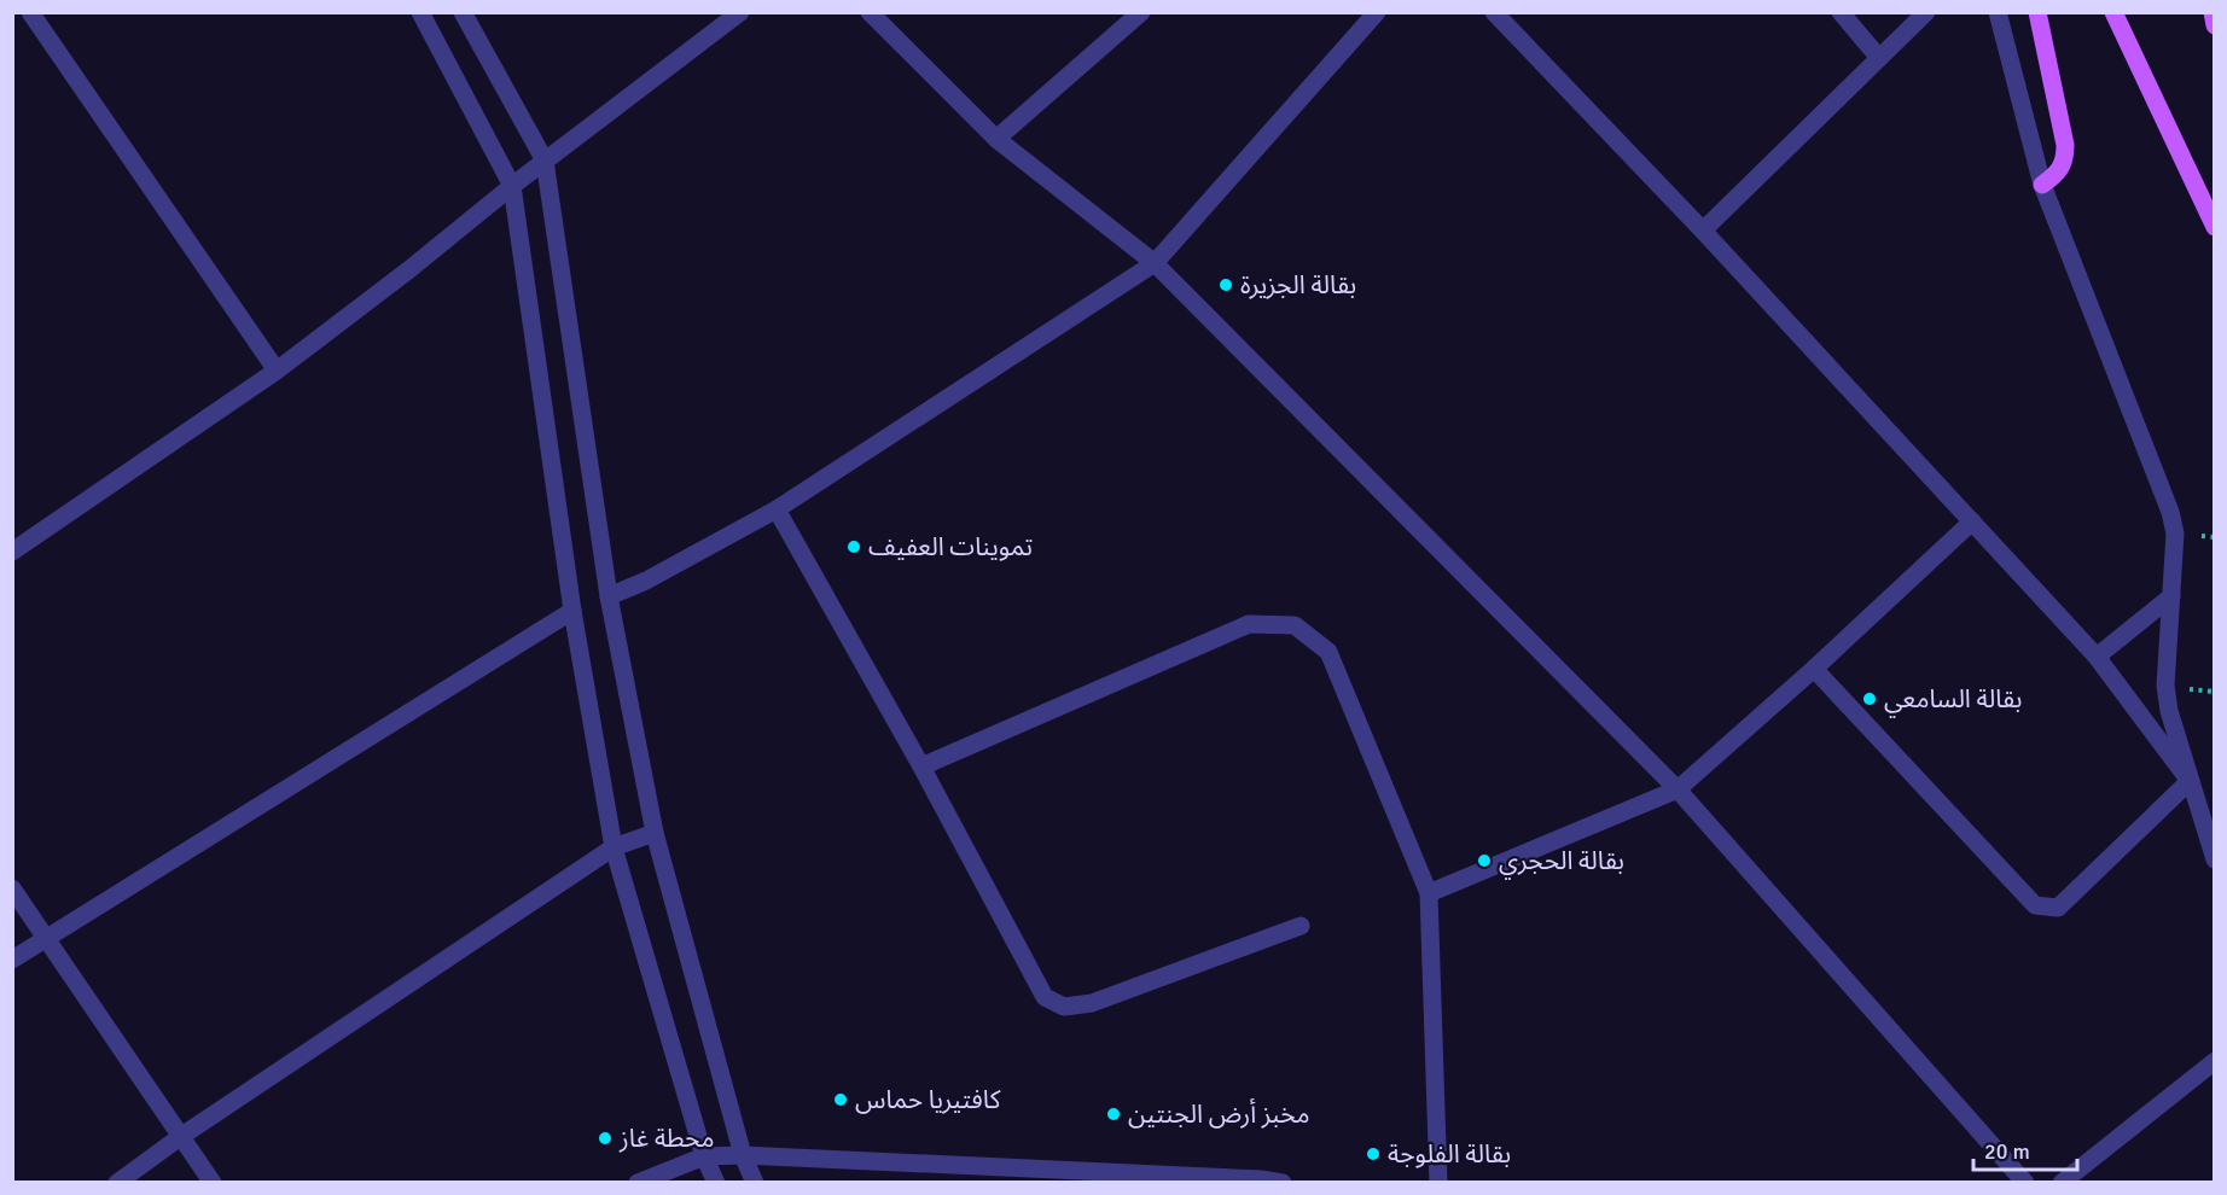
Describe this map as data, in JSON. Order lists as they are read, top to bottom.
{
  "places": [
    "بقالة الجزيرة",
    "تموينات العفيف",
    "بقالة السامعي",
    "بقالة الحجري",
    "كافتيريا حماس",
    "مخبز أرض الجنتين",
    "محطة غاز",
    "بقالة الفلوجة"
  ],
  "scale_bar": "20 m"
}
